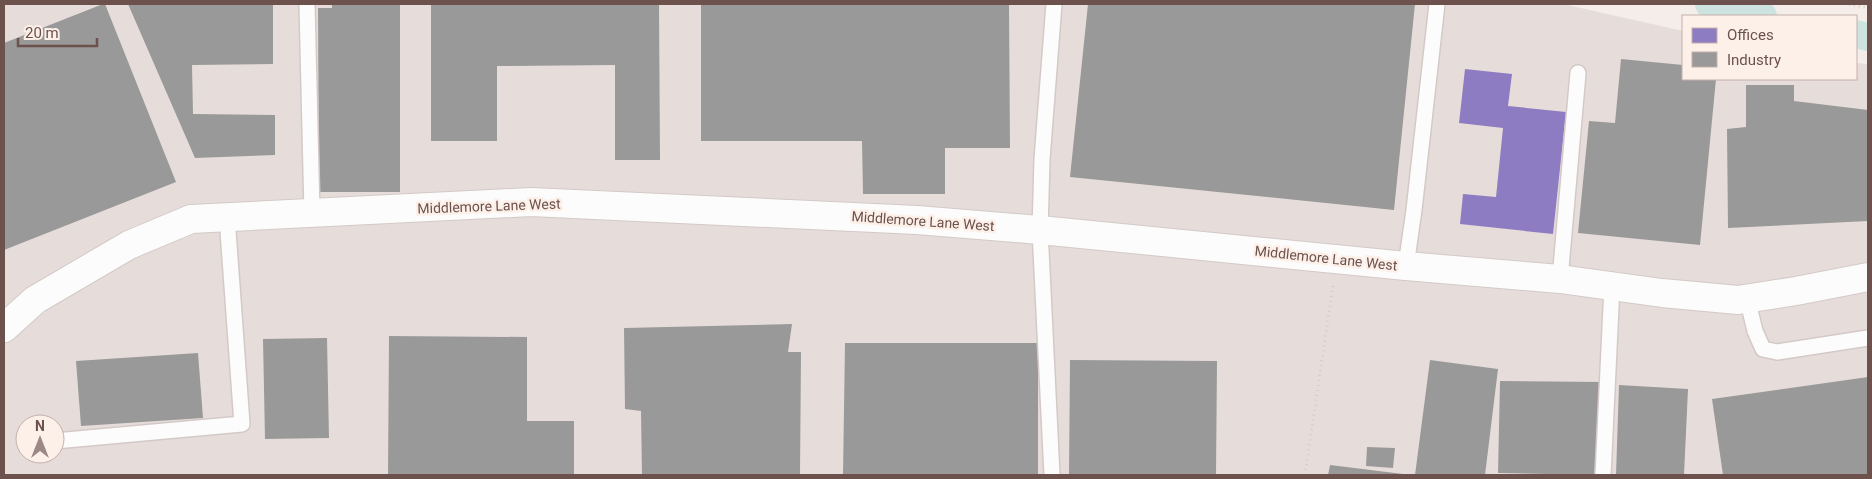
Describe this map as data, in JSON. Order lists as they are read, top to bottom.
{
  "streets": {
    "street": ["Middlemore Lane West"]
  },
  "legend": ["Offices", "Industry"],
  "scale_bar": "20 m",
  "north": "top"
}
